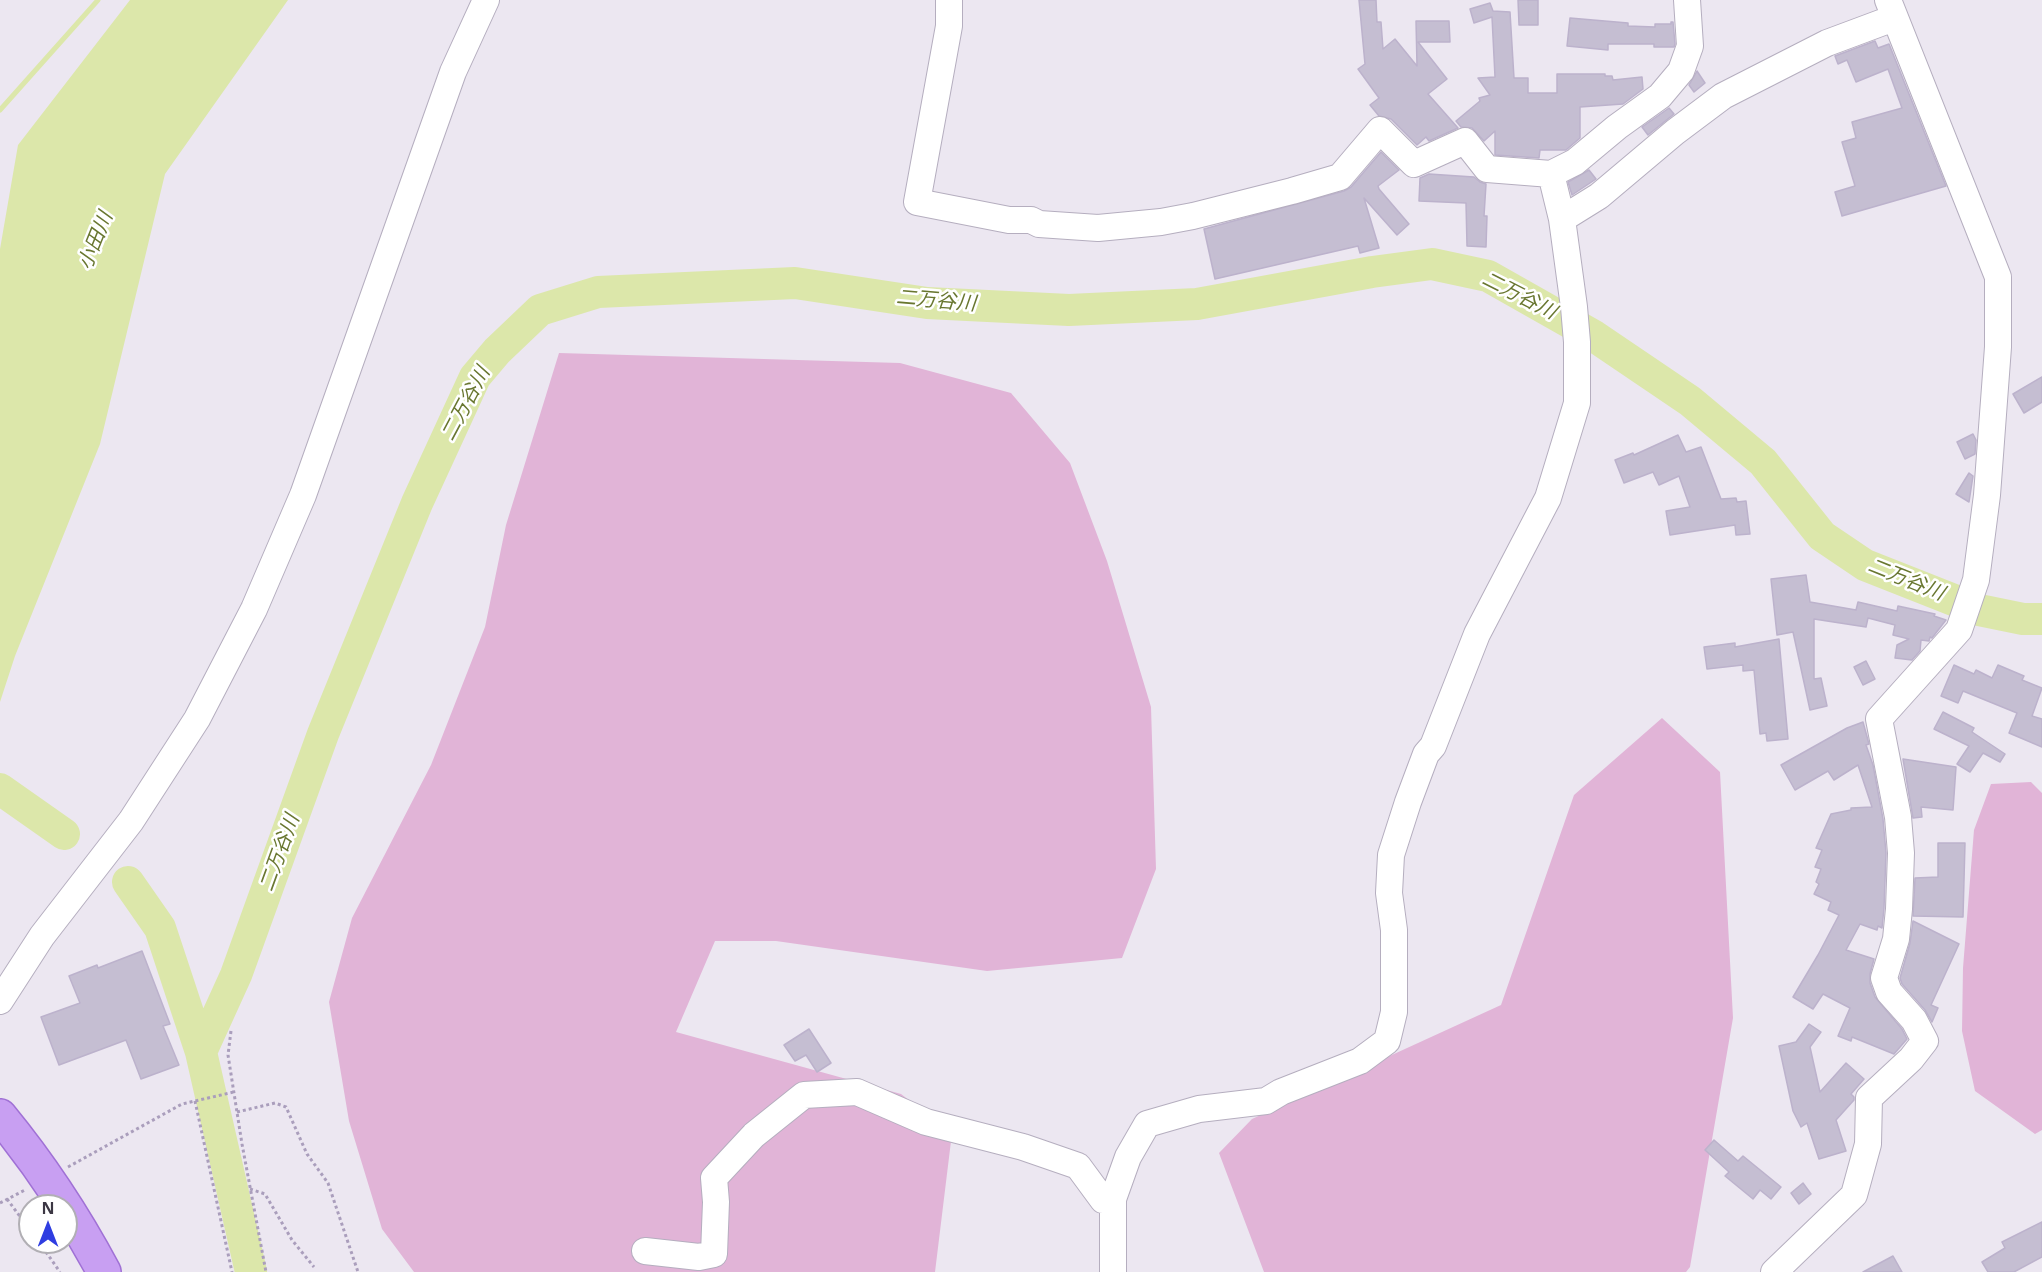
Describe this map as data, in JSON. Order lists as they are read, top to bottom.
{
  "water": ["小田川", "二万谷川"],
  "north": "top"
}
